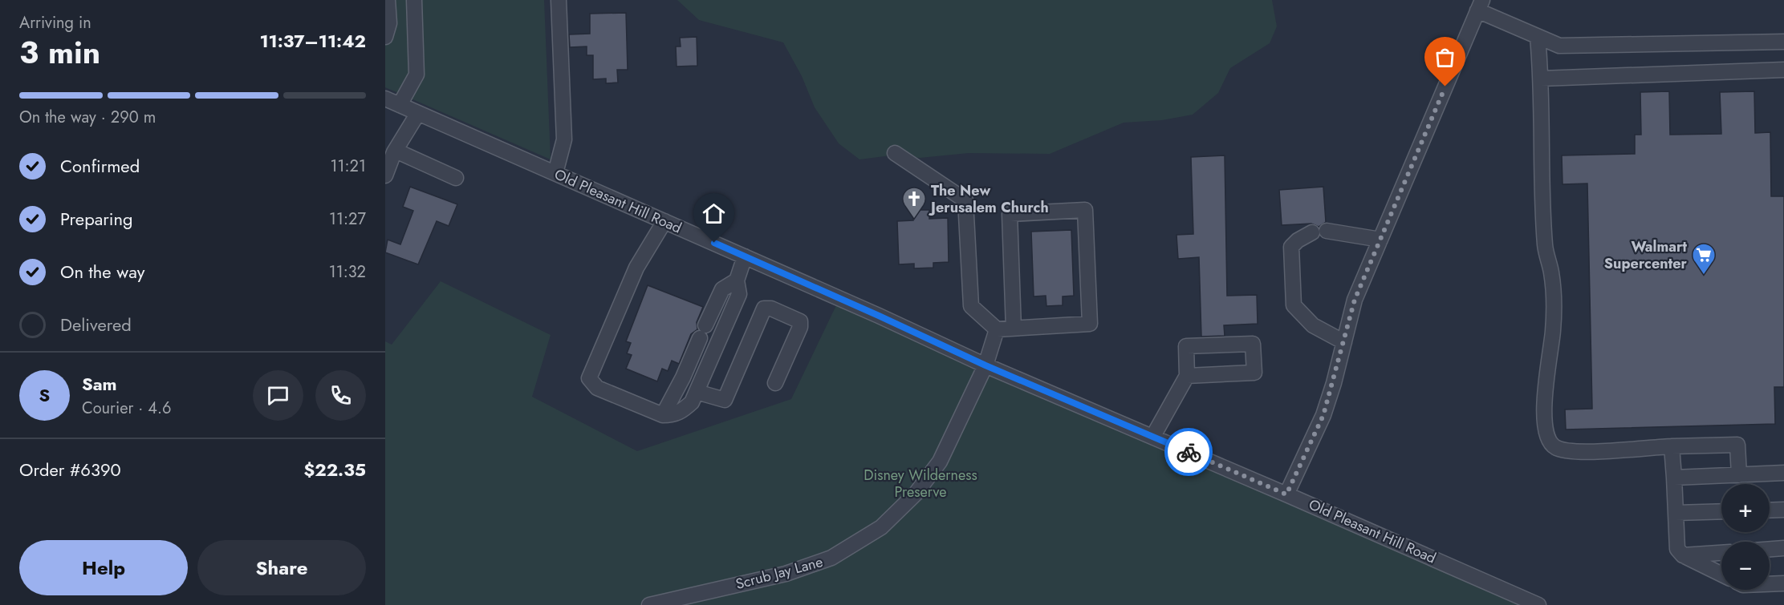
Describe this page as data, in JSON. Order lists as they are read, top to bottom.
{
  "streets": {
    "street": ["Old Pleasant Hill Road", "Scrub Jay Lane"]
  },
  "crossings": [
    ["Old Pleasant Hill Road", "Scrub Jay Lane"]
  ],
  "parks": ["Disney Wilderness Preserve"],
  "places": {
    "church": ["The New Jerusalem Church"],
    "supermarket": ["Walmart Supercenter"]
  },
  "page": {
    "heading": ["3 min", "Arriving in", "11:37–11:42"],
    "panel": [
      "Sam",
      "Courier · 4.6",
      "Order #6390",
      "$22.35"
    ],
    "bar": "On the way · 290 m",
    "list": [
      ["Confirmed", "11:21"],
      ["Preparing", "11:27"],
      ["On the way", "11:32"],
      "Delivered"
    ],
    "round": "S",
    "map_buttons": ["+", "−"],
    "buttons": ["Help", "Share"]
  }
}
